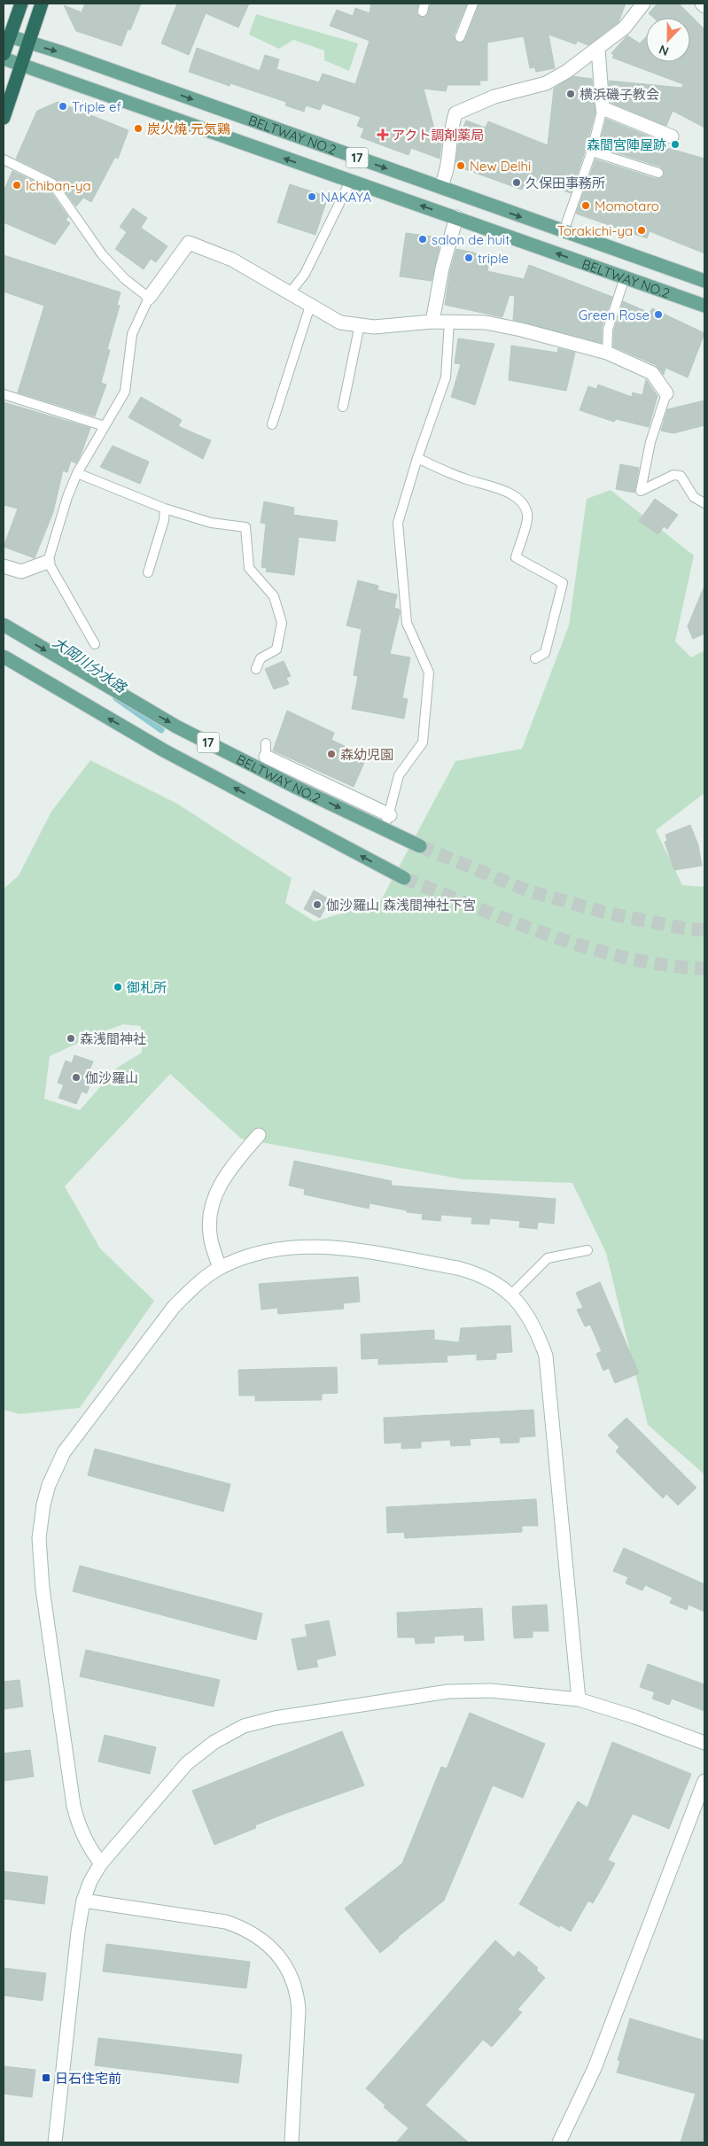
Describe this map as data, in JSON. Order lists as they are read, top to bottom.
{
  "streets": {
    "main road": ["BELTWAY NO.2", "17"]
  },
  "crossings": [
    ["BELTWAY NO.2", "17"]
  ],
  "water": ["大岡川分水路"],
  "places": {
    "other": [
      "横浜磯子教会",
      "Triple ef",
      "炭火焼 元気鶏",
      "森間宮陣屋跡",
      "New Delhi",
      "久保田事務所",
      "Ichiban-ya",
      "NAKAYA",
      "Momotaro",
      "Torakichi-ya",
      "salon de huit",
      "triple",
      "Green Rose",
      "森幼児園",
      "伽沙羅山 森浅間神社下宮",
      "御札所",
      "森浅間神社",
      "伽沙羅山"
    ],
    "health": ["アクト調剤薬局"],
    "transit": ["日石住宅前"]
  },
  "north": "bottom"
}
